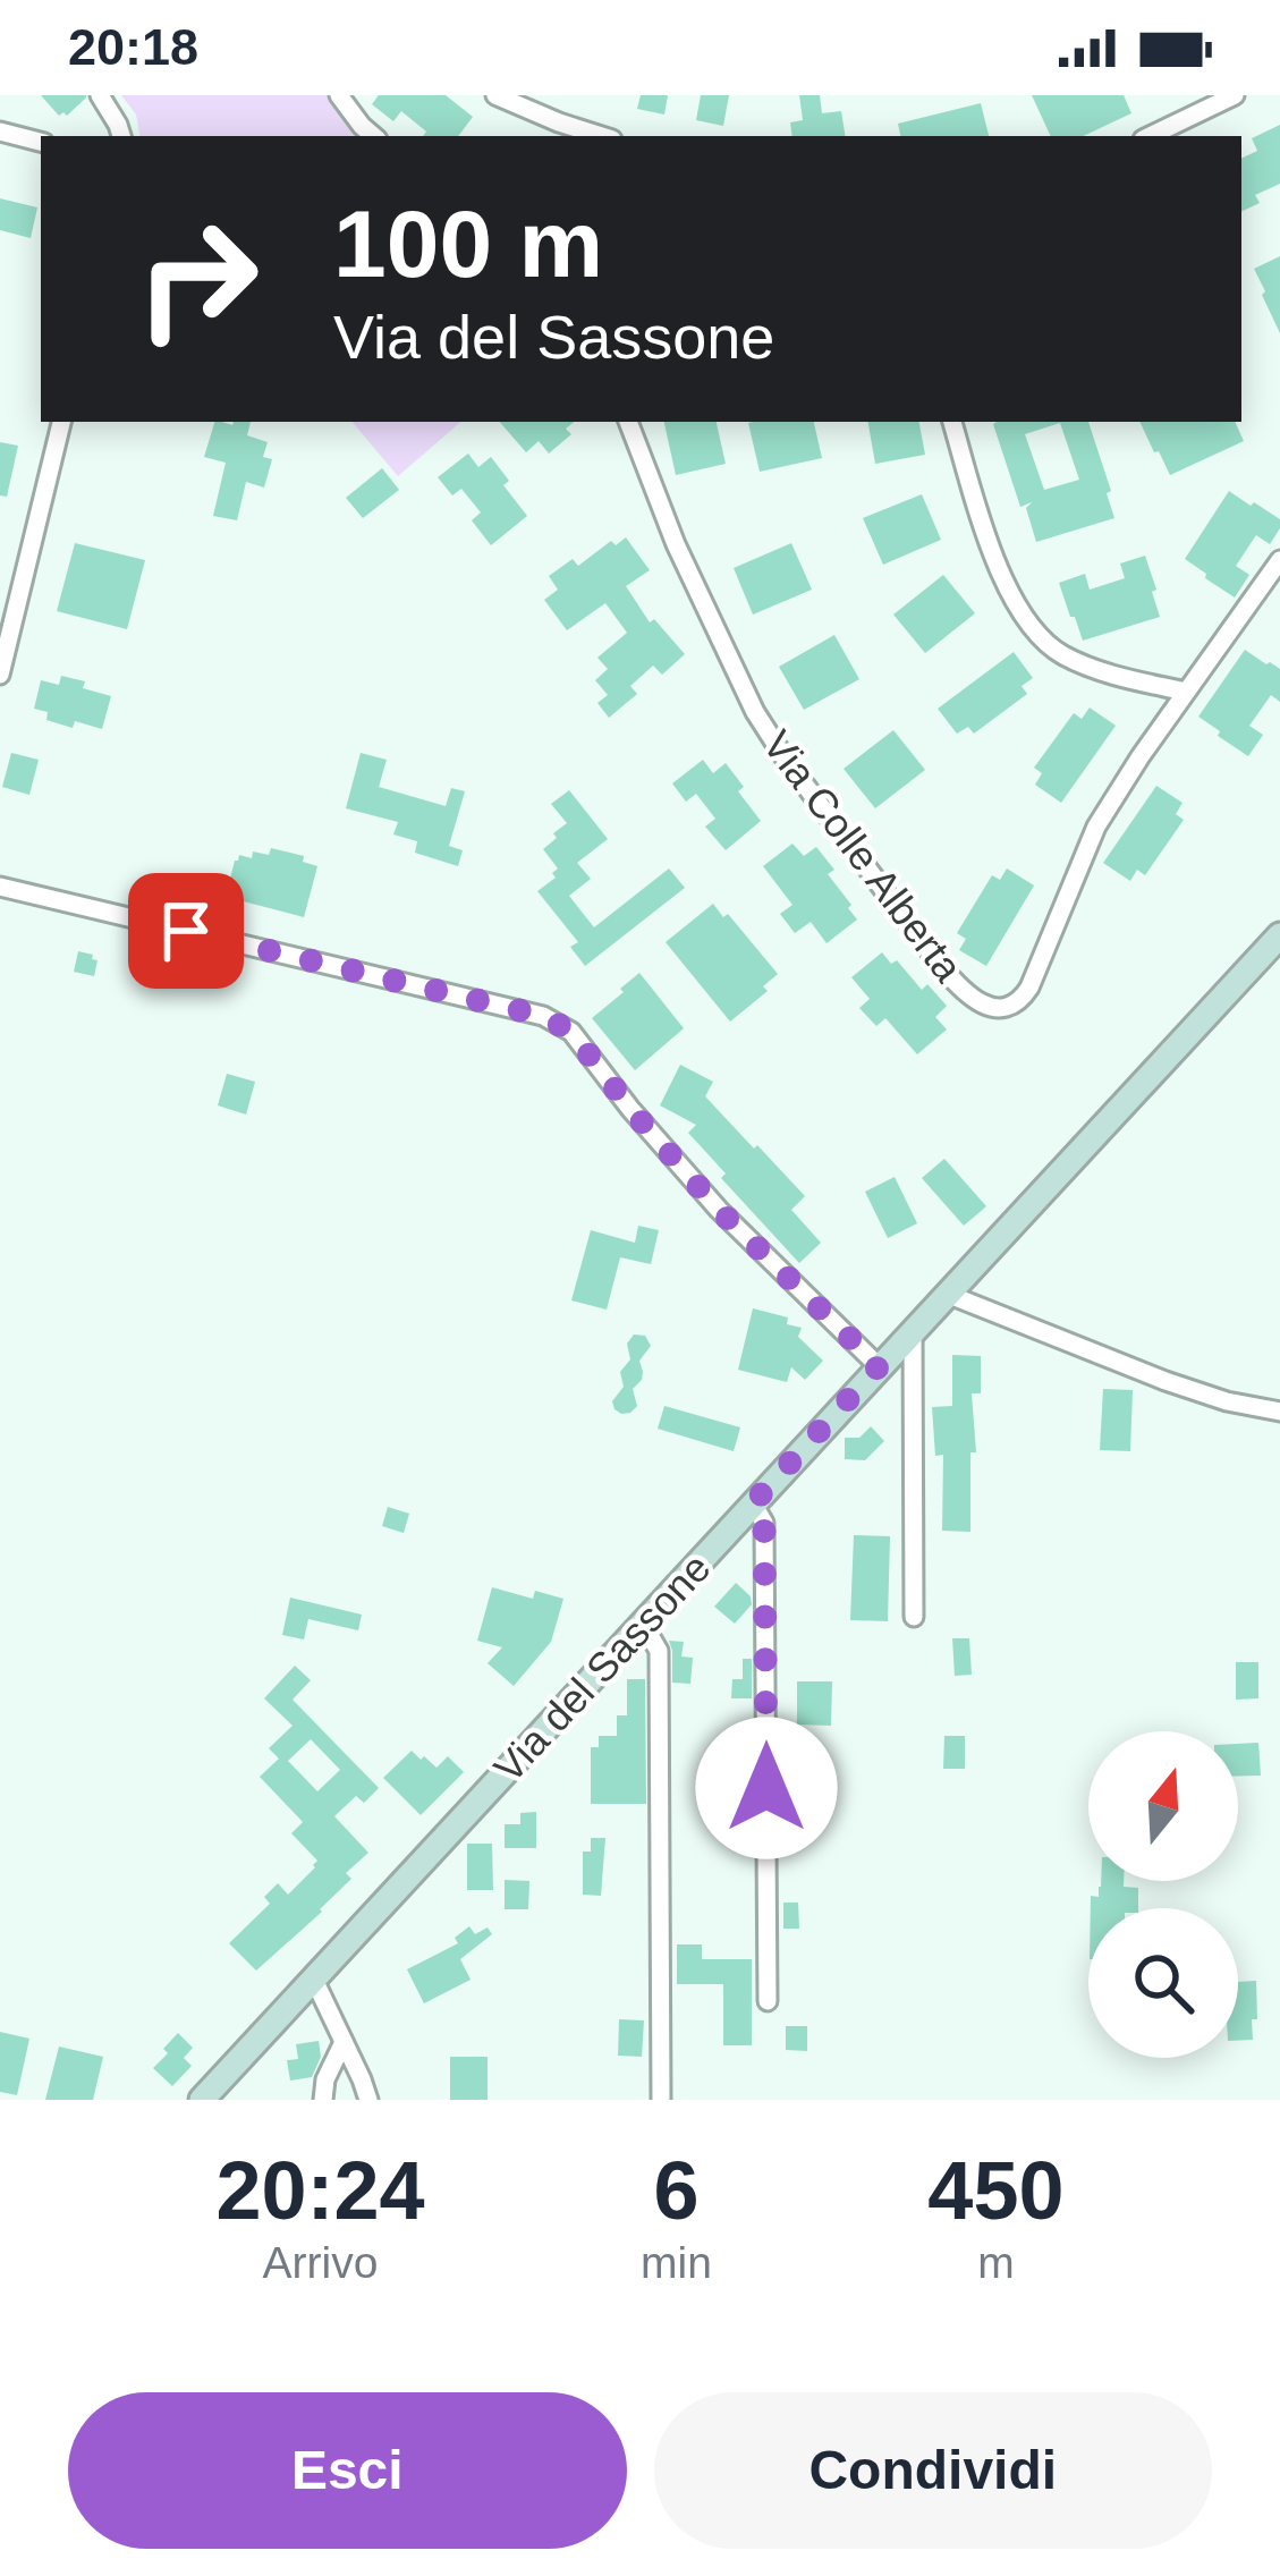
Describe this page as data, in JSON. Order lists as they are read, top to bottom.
{
  "streets": {
    "main road": ["Via del Sassone"],
    "street": ["Via Colle Alberta"]
  },
  "north": "top",
  "page": {
    "status": "20:18",
    "turn": ["100 m", "Via del Sassone"],
    "eta": [
      "20:24",
      "Arrivo",
      "6",
      "min",
      "450",
      "m"
    ],
    "buttons": ["Esci", "Condividi"]
  }
}
